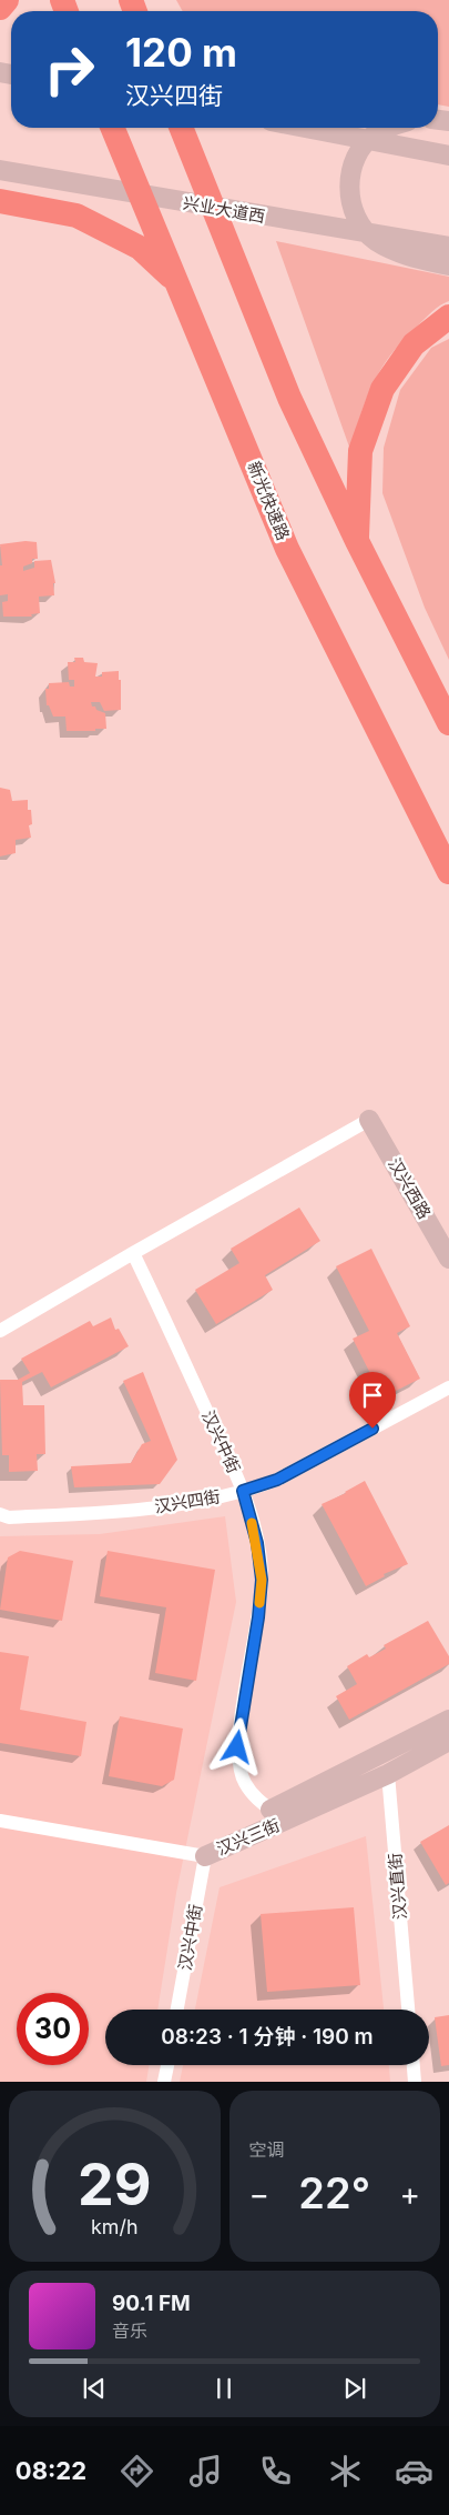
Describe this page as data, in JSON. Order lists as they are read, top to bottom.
{
  "streets": {
    "highway": ["新光快速路"],
    "street": [
      "兴业大道西",
      "汉兴西路",
      "汉兴中街",
      "汉兴四街",
      "汉兴三街",
      "汉兴直街"
    ]
  },
  "crossings": [
    ["汉兴中街", "汉兴四街"],
    ["汉兴中街", "汉兴三街"],
    ["汉兴三街", "汉兴直街"]
  ],
  "page": {
    "turn": ["120 m", "汉兴四街"],
    "limit": "30",
    "trip": "08:23 · 1 分钟 · 190 m",
    "tile": "空调",
    "heat": ["−", "22°", "+"],
    "song": ["90.1 FM", "音乐"],
    "tabs": "08:22",
    "gauge": ["29", "km/h"]
  }
}
